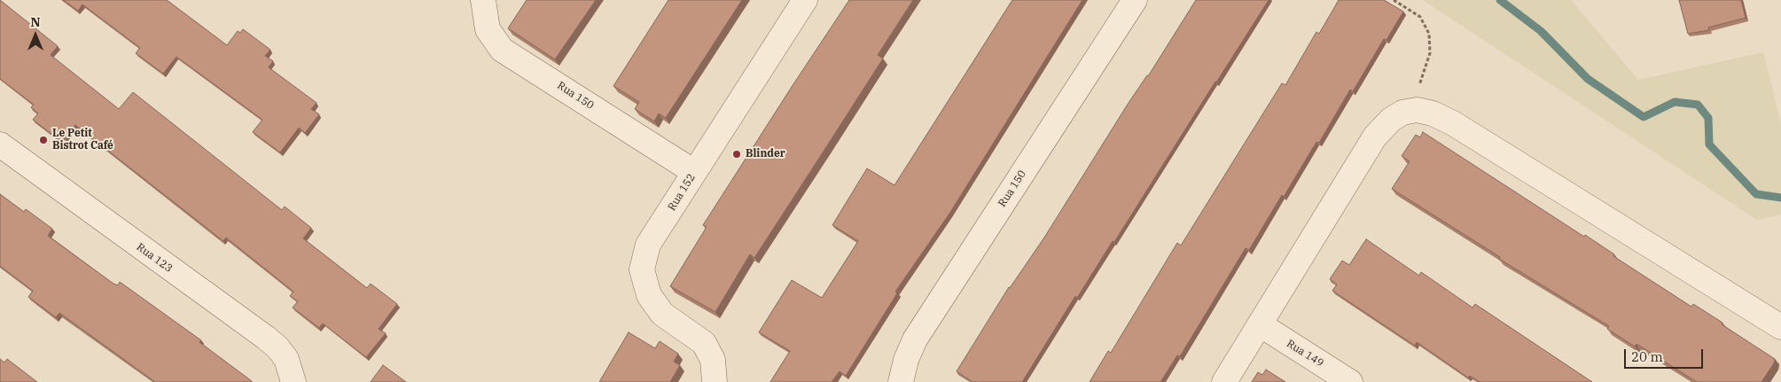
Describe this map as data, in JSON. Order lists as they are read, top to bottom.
{
  "streets": {
    "street": [
      "Rua 150",
      "Rua 152",
      "Rua 123",
      "Rua 149"
    ]
  },
  "crossings": [
    ["Rua 150", "Rua 152"]
  ],
  "places": ["Le Petit Bistrot Café", "Blinder"],
  "scale_bar": "20 m",
  "north": "top"
}
